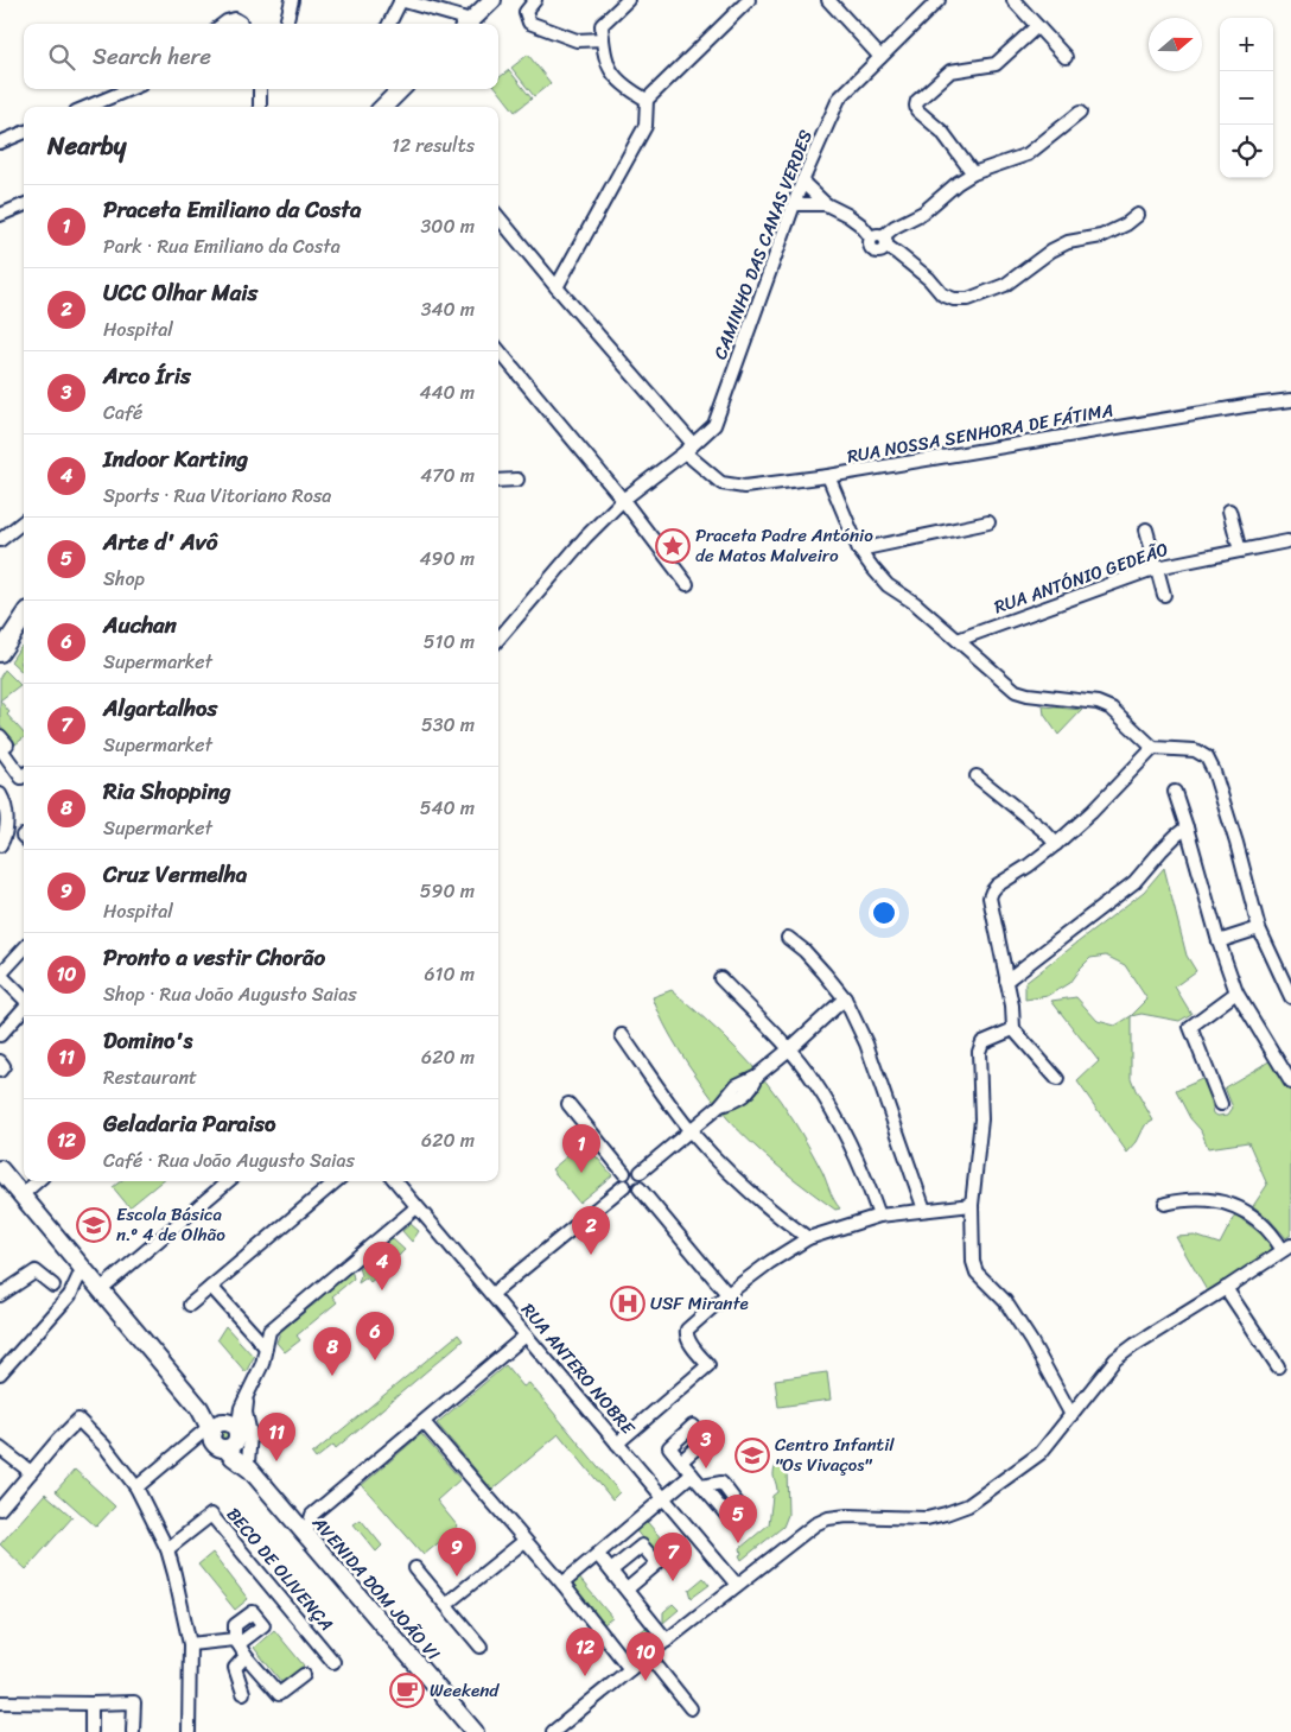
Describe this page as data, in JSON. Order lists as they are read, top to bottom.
{
  "streets": {
    "main road": ["AVENIDA DOM JOÃO VI"],
    "street": [
      "CAMINHO DAS CANAS VERDES",
      "RUA NOSSA SENHORA DE FÁTIMA",
      "RUA ANTÓNIO GEDEÃO",
      "RUA ANTERO NOBRE",
      "BECO DE OLIVENÇA"
    ]
  },
  "crossings": [
    ["CAMINHO DAS CANAS VERDES", "RUA NOSSA SENHORA DE FÁTIMA"]
  ],
  "places": {
    "place": ["Praceta Padre António de Matos Malveiro"],
    "school or university": ["Escola Básica n.º 4 de Olhão", "Centro Infantil \"Os Vivaços\""],
    "hospital": ["USF Mirante"],
    "cafe": ["Weekend"]
  },
  "north": "right",
  "page": {
    "map_buttons": ["+", "−"],
    "search": "Search here",
    "heading": ["Nearby", "12 results"],
    "list": [
      {
        "mark": "1",
        "name": "Praceta Emiliano da Costa",
        "note": "Park · Rua Emiliano da Costa",
        "value": "300 m"
      },
      {
        "mark": "2",
        "name": "UCC Olhar Mais",
        "note": "Hospital",
        "value": "340 m"
      },
      {
        "mark": "3",
        "name": "Arco Íris",
        "note": "Café",
        "value": "440 m"
      },
      {
        "mark": "4",
        "name": "Indoor Karting",
        "note": "Sports · Rua Vitoriano Rosa",
        "value": "470 m"
      },
      {
        "mark": "5",
        "name": "Arte d' Avô",
        "note": "Shop",
        "value": "490 m"
      },
      {
        "mark": "6",
        "name": "Auchan",
        "note": "Supermarket",
        "value": "510 m"
      },
      {
        "mark": "7",
        "name": "Algartalhos",
        "note": "Supermarket",
        "value": "530 m"
      },
      {
        "mark": "8",
        "name": "Ria Shopping",
        "note": "Supermarket",
        "value": "540 m"
      },
      {
        "mark": "9",
        "name": "Cruz Vermelha",
        "note": "Hospital",
        "value": "590 m"
      },
      {
        "mark": "10",
        "name": "Pronto a vestir Chorão",
        "note": "Shop · Rua João Augusto Saias",
        "value": "610 m"
      },
      {
        "mark": "11",
        "name": "Domino's",
        "note": "Restaurant",
        "value": "620 m"
      },
      {
        "mark": "12",
        "name": "Geladaria Paraiso",
        "note": "Café · Rua João Augusto Saias",
        "value": "620 m"
      }
    ],
    "pins": [
      "1",
      "2",
      "4",
      "6",
      "8",
      "11",
      "3",
      "5",
      "9",
      "7",
      "12",
      "10"
    ]
  }
}
